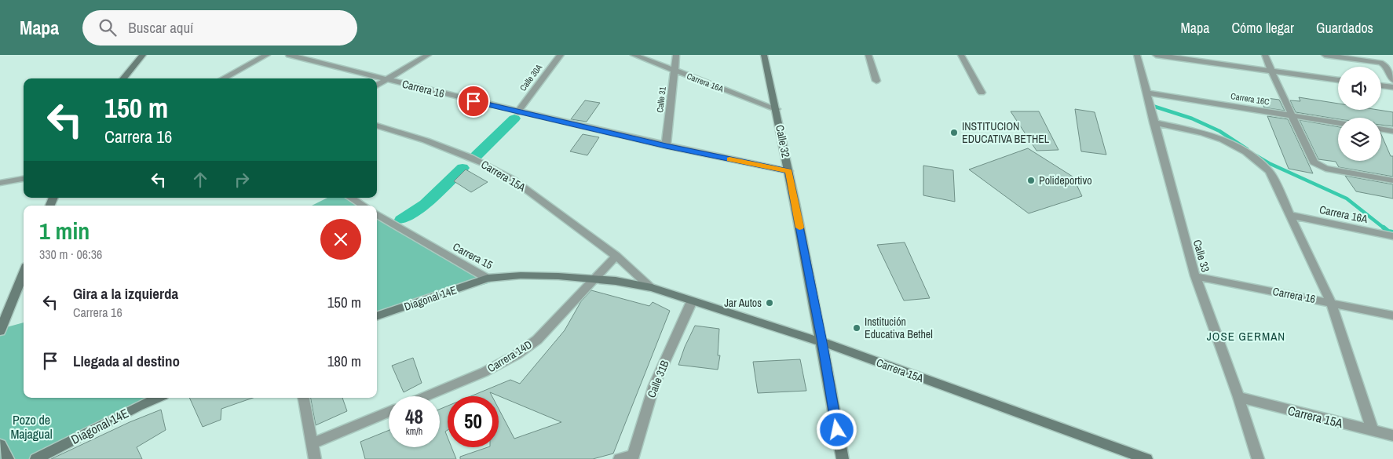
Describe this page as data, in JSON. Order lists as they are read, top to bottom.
{
  "streets": {
    "street": [
      "Calle 30A",
      "Carrera 16A",
      "Carrera 16",
      "Carrera 16C",
      "Calle 31",
      "Calle 32",
      "Carrera 15A",
      "Carrera 15",
      "Calle 33",
      "Diagonal 14E",
      "Carrera 14D",
      "Calle 31B"
    ]
  },
  "crossings": [
    ["Calle 30A", "Carrera 16"],
    ["Carrera 16A", "Calle 31"],
    ["Carrera 16A", "Calle 32"],
    ["Carrera 16", "Calle 31"],
    ["Carrera 16", "Calle 32"],
    ["Carrera 16", "Calle 33"],
    ["Carrera 16C", "Calle 33"],
    ["Calle 32", "Carrera 15A"],
    ["Carrera 15A", "Carrera 15"],
    ["Carrera 15A", "Calle 33"],
    ["Carrera 15A", "Carrera 14D"],
    ["Carrera 15A", "Calle 31B"],
    ["Carrera 15", "Diagonal 14E"],
    ["Carrera 15", "Carrera 14D"]
  ],
  "districts": ["JOSE GERMAN"],
  "parks": ["Pozo de Majagual"],
  "places": [
    "INSTITUCION EDUCATIVA BETHEL",
    "Polideportivo",
    "Jar Autos",
    "Institución Educativa Bethel"
  ],
  "page": {
    "header": "Mapa",
    "search": "Buscar aquí",
    "nav": ["Mapa", "Cómo llegar", "Guardados"],
    "turn": ["150 m", "Carrera 16"],
    "heading": ["1 min", "330 m · 06:36"],
    "list": [
      {
        "name": "Gira a la izquierda",
        "note": "Carrera 16",
        "value": "150 m"
      },
      {
        "name": "Llegada al destino",
        "value": "180 m"
      }
    ],
    "speed": "48 km/h",
    "limit": "50"
  }
}
